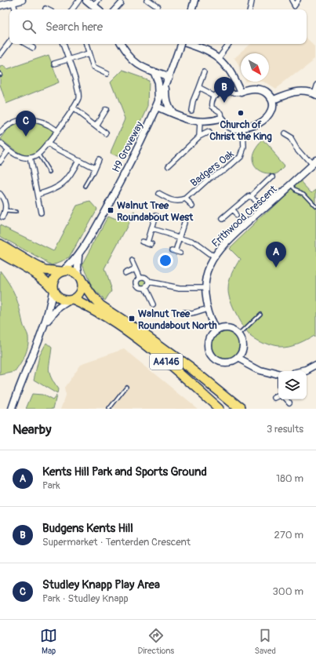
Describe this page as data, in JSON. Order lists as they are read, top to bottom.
{
  "streets": {
    "highway": ["A4146"],
    "street": ["H9 Groveway", "Badgers Oak", "Frithwood Crescent"]
  },
  "crossings": [
    ["H9 Groveway", "A4146"]
  ],
  "places": {
    "other": ["Church of Christ the King"],
    "transit": ["Walnut Tree Roundabout West", "Walnut Tree Roundabout North"]
  },
  "north": "bottom right",
  "page": {
    "search": "Search here",
    "pins": ["B", "C", "A"],
    "heading": ["Nearby", "3 results"],
    "list": [
      {
        "mark": "A",
        "name": "Kents Hill Park and Sports Ground",
        "note": "Park",
        "value": "180 m"
      },
      {
        "mark": "B",
        "name": "Budgens Kents Hill",
        "note": "Supermarket · Tenterden Crescent",
        "value": "270 m"
      },
      {
        "mark": "C",
        "name": "Studley Knapp Play Area",
        "note": "Park · Studley Knapp",
        "value": "300 m"
      }
    ],
    "nav": ["Map", "Directions", "Saved"]
  }
}
